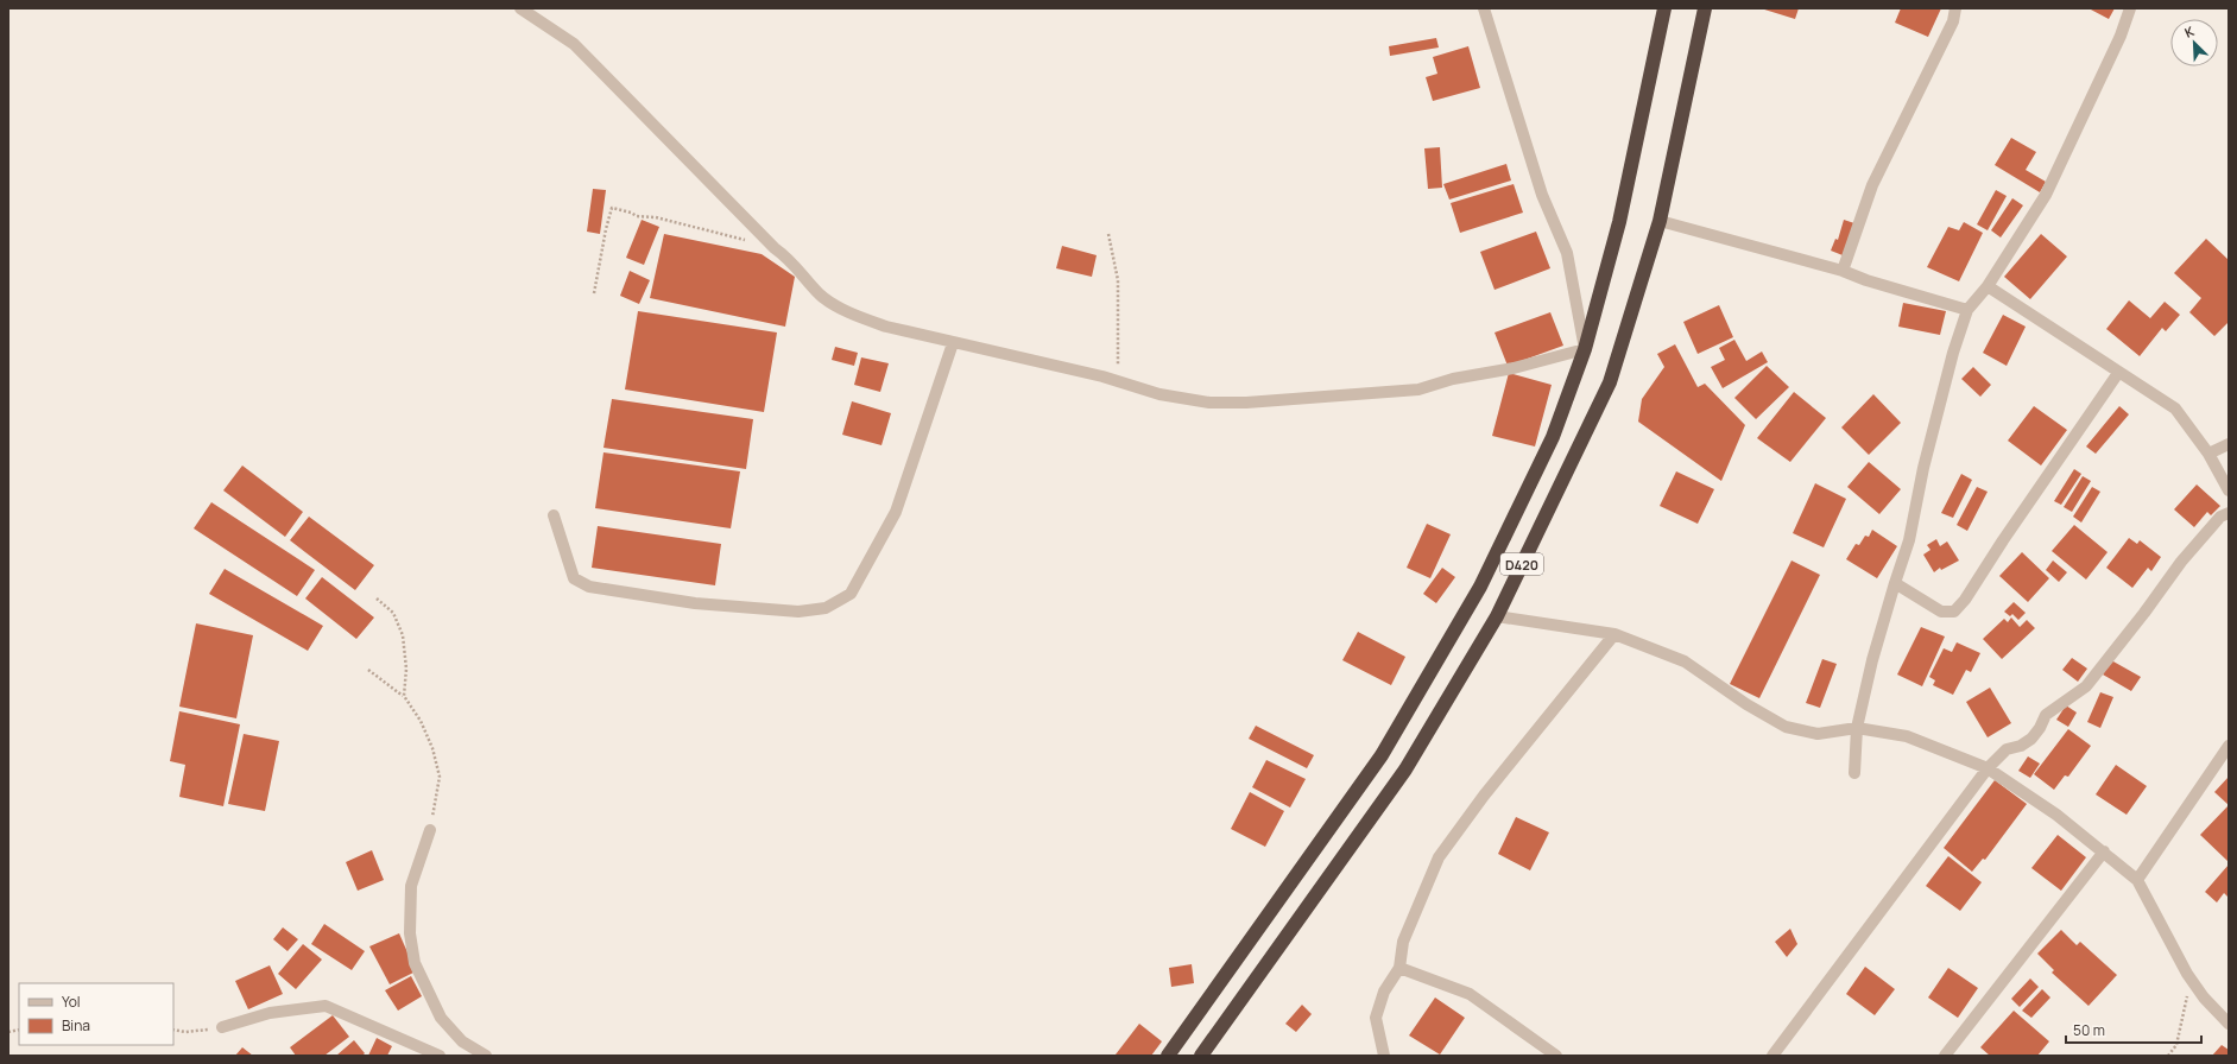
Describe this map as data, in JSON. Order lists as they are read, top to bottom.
{
  "streets": {
    "highway": ["D420"]
  },
  "legend": ["Yol", "Bina"],
  "scale_bar": "50 m",
  "north": "top left"
}
